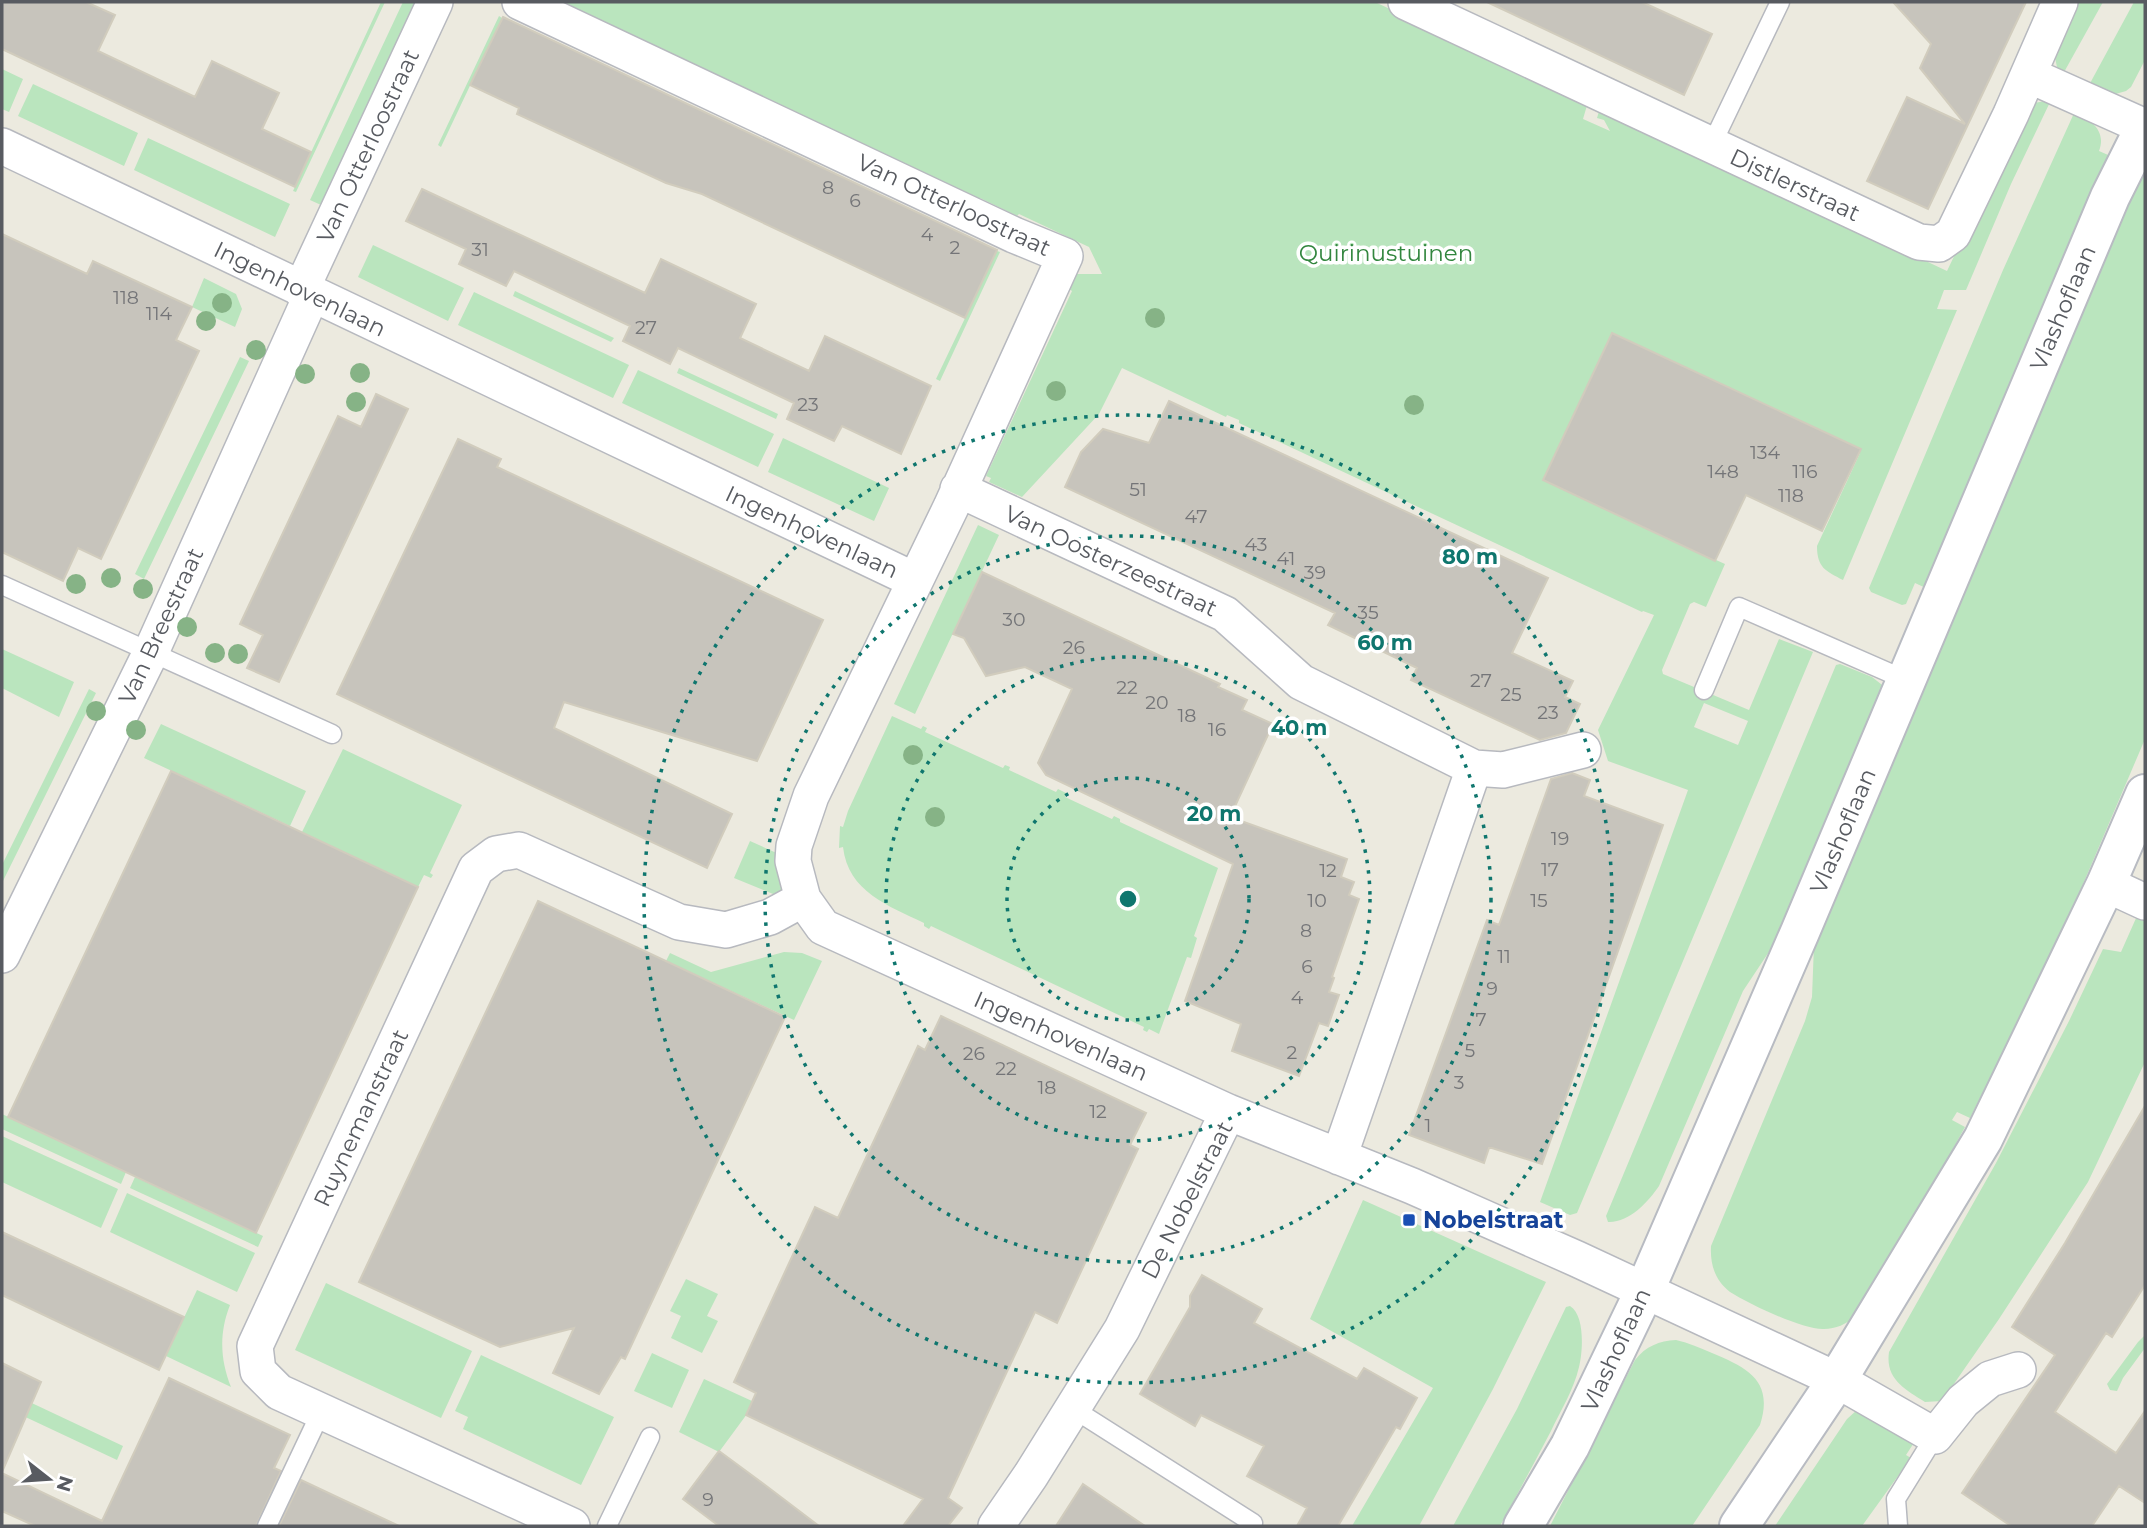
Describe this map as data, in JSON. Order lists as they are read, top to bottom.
{
  "streets": {
    "street": [
      "Van Otterloostraat",
      "Distlerstraat",
      "Ingenhovenlaan",
      "Vlashoflaan",
      "Van Oosterzeestraat",
      "Van Breestraat",
      "Ruynemanstraat",
      "De Nobelstraat"
    ]
  },
  "crossings": [
    ["Van Otterloostraat", "Ingenhovenlaan"],
    ["Van Otterloostraat", "Van Oosterzeestraat"],
    ["Van Otterloostraat", "Van Breestraat"],
    ["Ingenhovenlaan", "Van Breestraat"],
    ["Ingenhovenlaan", "Ruynemanstraat"],
    ["Ingenhovenlaan", "De Nobelstraat"],
    ["Vlashoflaan", "De Nobelstraat"]
  ],
  "parks": ["Quirinustuinen"],
  "places": {
    "transit": ["Nobelstraat"]
  },
  "house_numbers": [
    "8",
    "6",
    "4",
    "2",
    "31",
    "118",
    "114",
    "27",
    "23",
    "134",
    "148",
    "116",
    "51",
    "118",
    "47",
    "43",
    "41",
    "39",
    "35",
    "30",
    "26",
    "27",
    "22",
    "25",
    "20",
    "23",
    "18",
    "16",
    "19",
    "17",
    "12",
    "10",
    "15",
    "8",
    "11",
    "6",
    "9",
    "4",
    "7",
    "5",
    "2",
    "26",
    "22",
    "3",
    "18",
    "12",
    "1",
    "9"
  ],
  "north": "right",
  "rings": [
    "80 m",
    "60 m",
    "40 m",
    "20 m"
  ]
}
